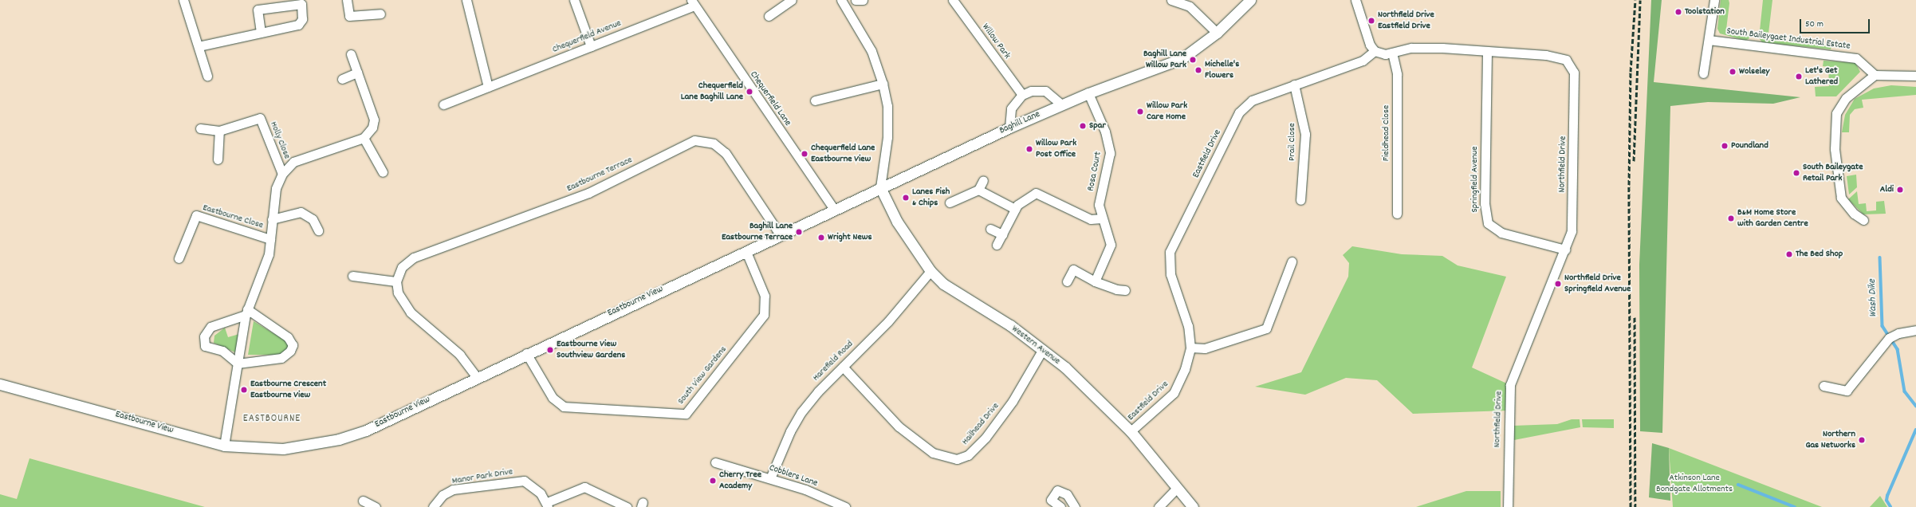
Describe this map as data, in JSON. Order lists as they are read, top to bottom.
{
  "streets": {
    "street": [
      "Chequerfield Avenue",
      "South Baileygaet Industrial Estate",
      "Willow Park",
      "Chequerfield Lane",
      "Baghill Lane",
      "Fieldhead Close",
      "Holly Close",
      "Prail Close",
      "Eastfield Drive",
      "Northfield Drive",
      "Rosa Court",
      "Eastbourne Terrace",
      "Springfield Avenue",
      "Eastbourne Close",
      "Eastbourne View",
      "Western Avenue",
      "Harefield Road",
      "South View Gardens",
      "Hailhead Drive",
      "Cobblers Lane",
      "Manor Park Drive"
    ]
  },
  "crossings": [
    ["Chequerfield Avenue", "Chequerfield Lane"],
    ["Chequerfield Lane", "Baghill Lane"],
    ["Baghill Lane", "Rosa Court"],
    ["Baghill Lane", "Eastbourne Terrace"],
    ["Baghill Lane", "Eastbourne View"],
    ["Baghill Lane", "Western Avenue"],
    ["Fieldhead Close", "Northfield Drive"],
    ["Prail Close", "Eastfield Drive"],
    ["Eastfield Drive", "Northfield Drive"],
    ["Eastfield Drive", "Western Avenue"],
    ["Northfield Drive", "Springfield Avenue"],
    ["Eastbourne Terrace", "Eastbourne View"],
    ["Eastbourne View", "South View Gardens"],
    ["Western Avenue", "Harefield Road"],
    ["Western Avenue", "Hailhead Drive"],
    ["Harefield Road", "Hailhead Drive"],
    ["Harefield Road", "Cobblers Lane"]
  ],
  "districts": ["EASTBOURNE"],
  "water": ["Wash Dike"],
  "parks": ["Atkinson Lane Bondgate Allotments"],
  "places": [
    "Toolstation",
    "Northfield Drive Eastfield Drive",
    "Baghill Lane Willow Park",
    "Michelle's Flowers",
    "Wolseley",
    "Let's Get Lathered",
    "Chequerfield Lane Baghill Lane",
    "Willow Park Care Home",
    "Spar",
    "Poundland",
    "Willow Park Post Office",
    "Chequerfield Lane Eastbourne View",
    "South Baileygate Retail Park",
    "Aldi",
    "Lanes Fish & Chips",
    "B&M Home Store with Garden Centre",
    "Baghill Lane Eastbourne Terrace",
    "Wright News",
    "The Bed Shop",
    "Northfield Drive Springfield Avenue",
    "Eastbourne View Southview Gardens",
    "Eastbourne Crescent Eastbourne View",
    "Northern Gas Networks",
    "Cherry Tree Academy"
  ],
  "scale_bar": "50 m"
}
